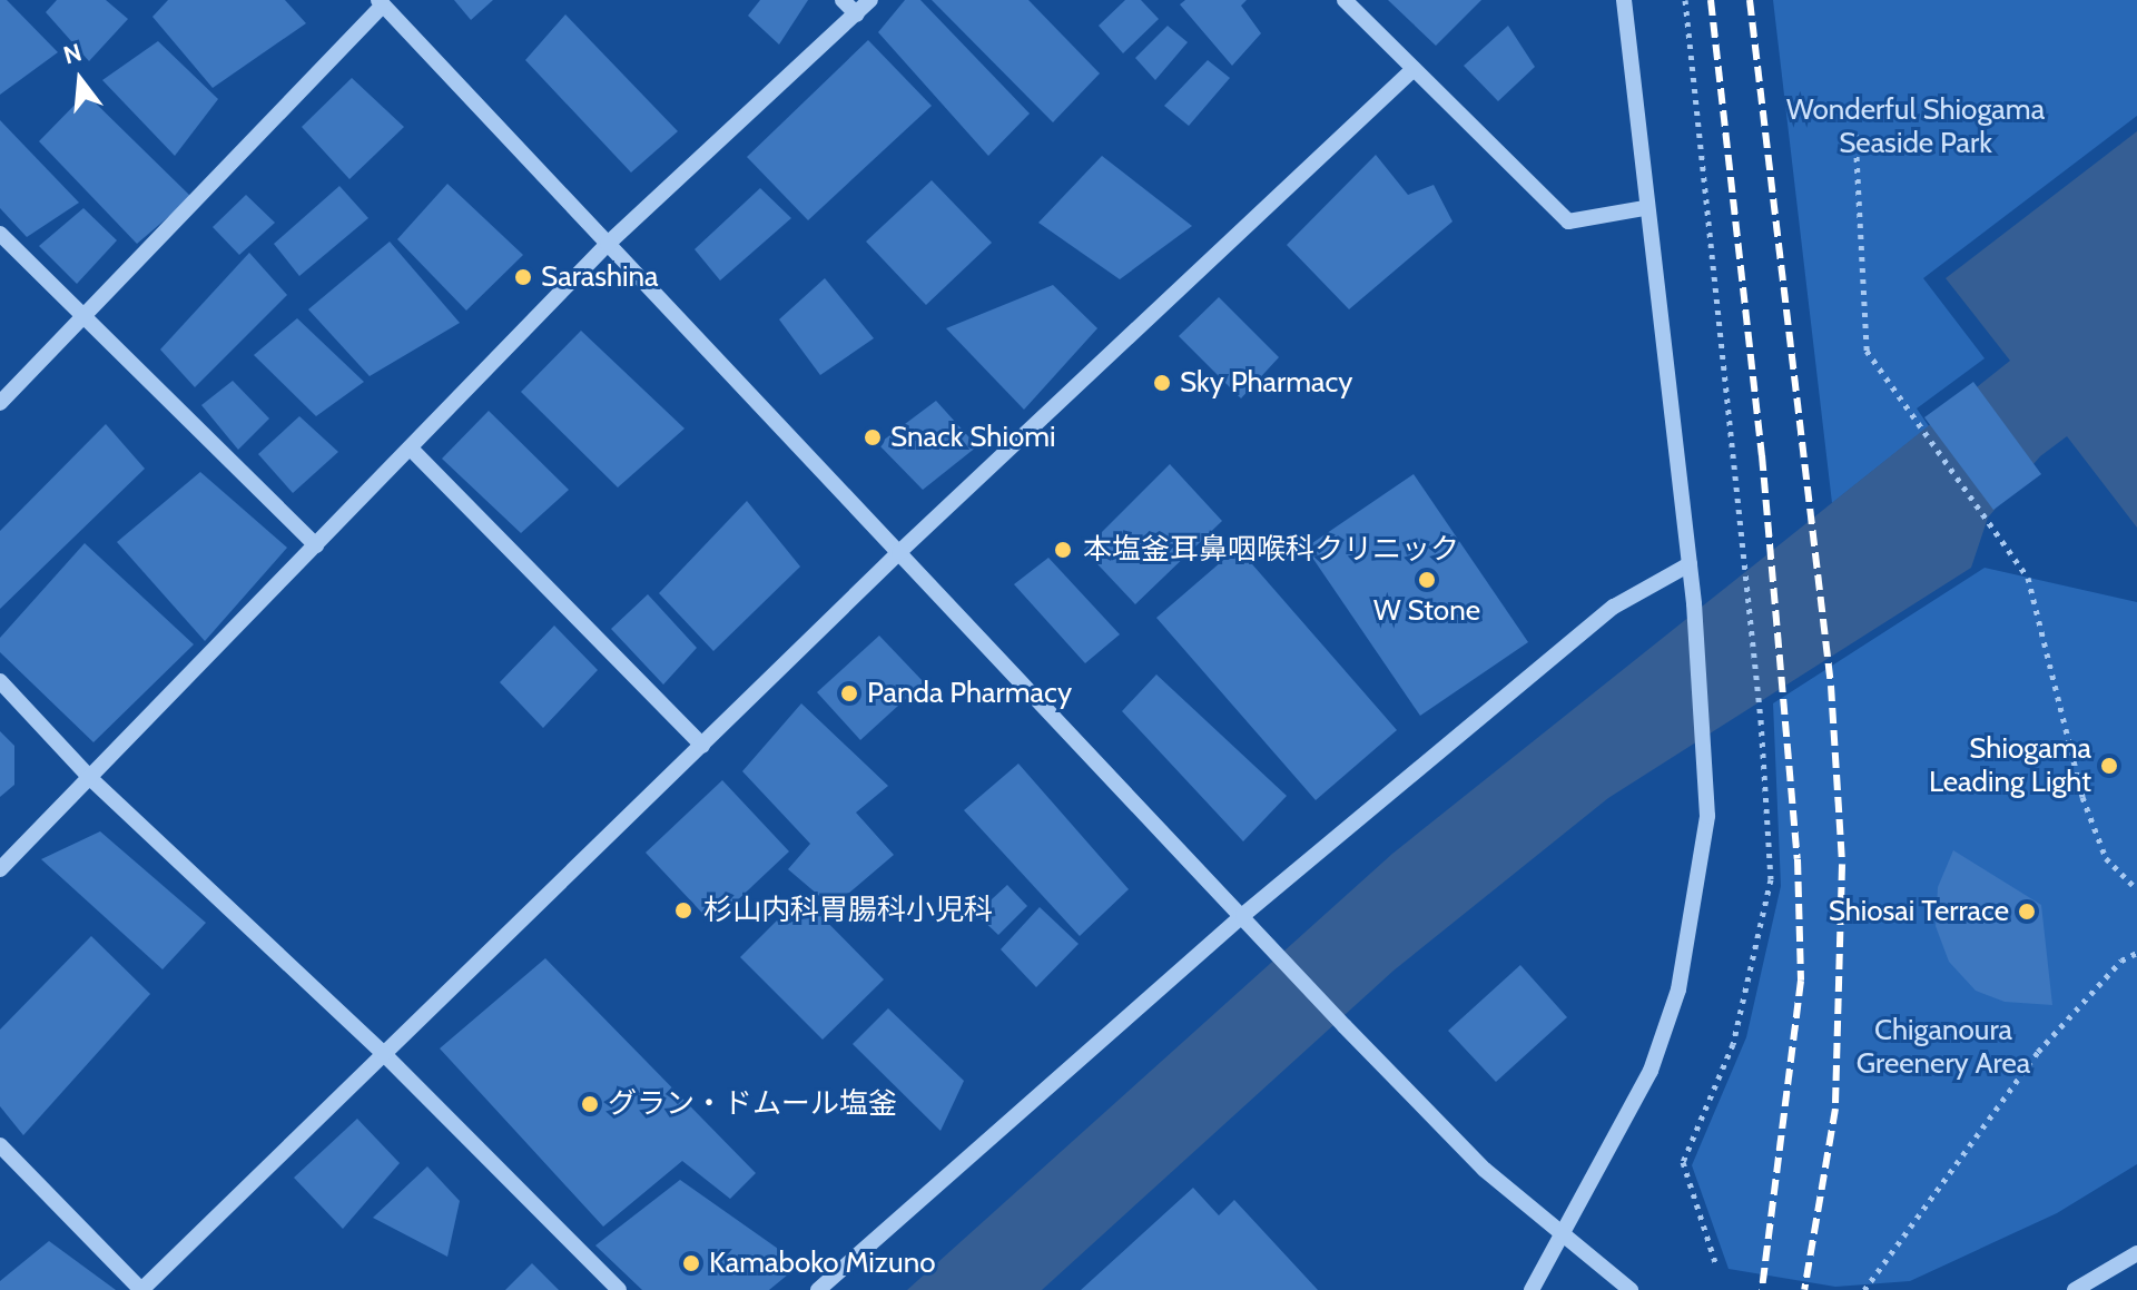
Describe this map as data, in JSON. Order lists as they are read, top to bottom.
{
  "parks": ["Wonderful Shiogama Seaside Park", "Chiganoura Greenery Area"],
  "places": [
    "Sarashina",
    "Sky Pharmacy",
    "Snack Shiomi",
    "本塩釜耳鼻咽喉科クリニック",
    "W Stone",
    "Panda Pharmacy",
    "Shiogama Leading Light",
    "杉山内科胃腸科小児科",
    "Shiosai Terrace",
    "グラン・ドムール塩釜",
    "Kamaboko Mizuno"
  ],
  "north": "top"
}
